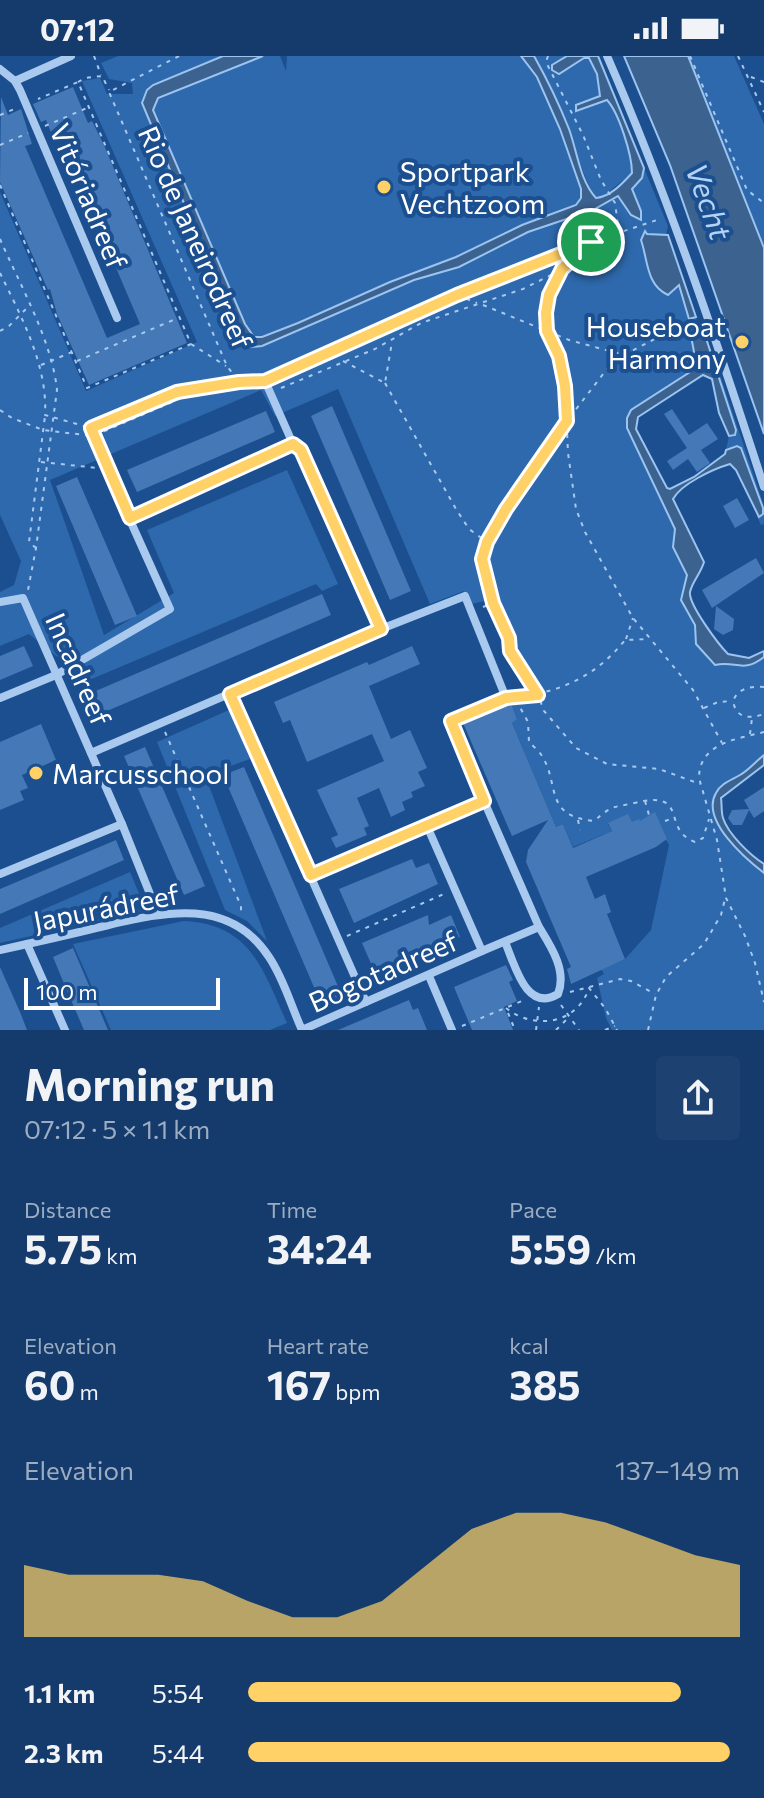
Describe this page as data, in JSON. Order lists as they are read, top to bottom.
{
  "streets": {
    "street": [
      "Vitóriadreef",
      "Rio de Janeirodreef",
      "Incadreef",
      "Japurádreef",
      "Bogotadreef"
    ]
  },
  "crossings": [
    ["Incadreef", "Japurádreef"],
    ["Japurádreef", "Bogotadreef"]
  ],
  "water": ["Vecht"],
  "places": ["Sportpark Vechtzoom", "Houseboat Harmony", "Marcusschool"],
  "scale_bar": "100 m",
  "page": {
    "status": "07:12",
    "scale": "100 m",
    "heading": ["Morning run", "07:12 · 5 × 1.1 km"],
    "stats": [
      ["Distance", "5.75 km"],
      ["Time", "34:24"],
      ["Pace", "5:59 /km"],
      ["Elevation", "60 m"],
      ["Heart rate", "167 bpm"],
      ["kcal", "385"]
    ],
    "chart": ["Elevation", "137–149 m"],
    "list": [
      {
        "name": "1.1 km",
        "note": "5:54"
      },
      {
        "name": "2.3 km",
        "note": "5:44"
      }
    ]
  }
}
